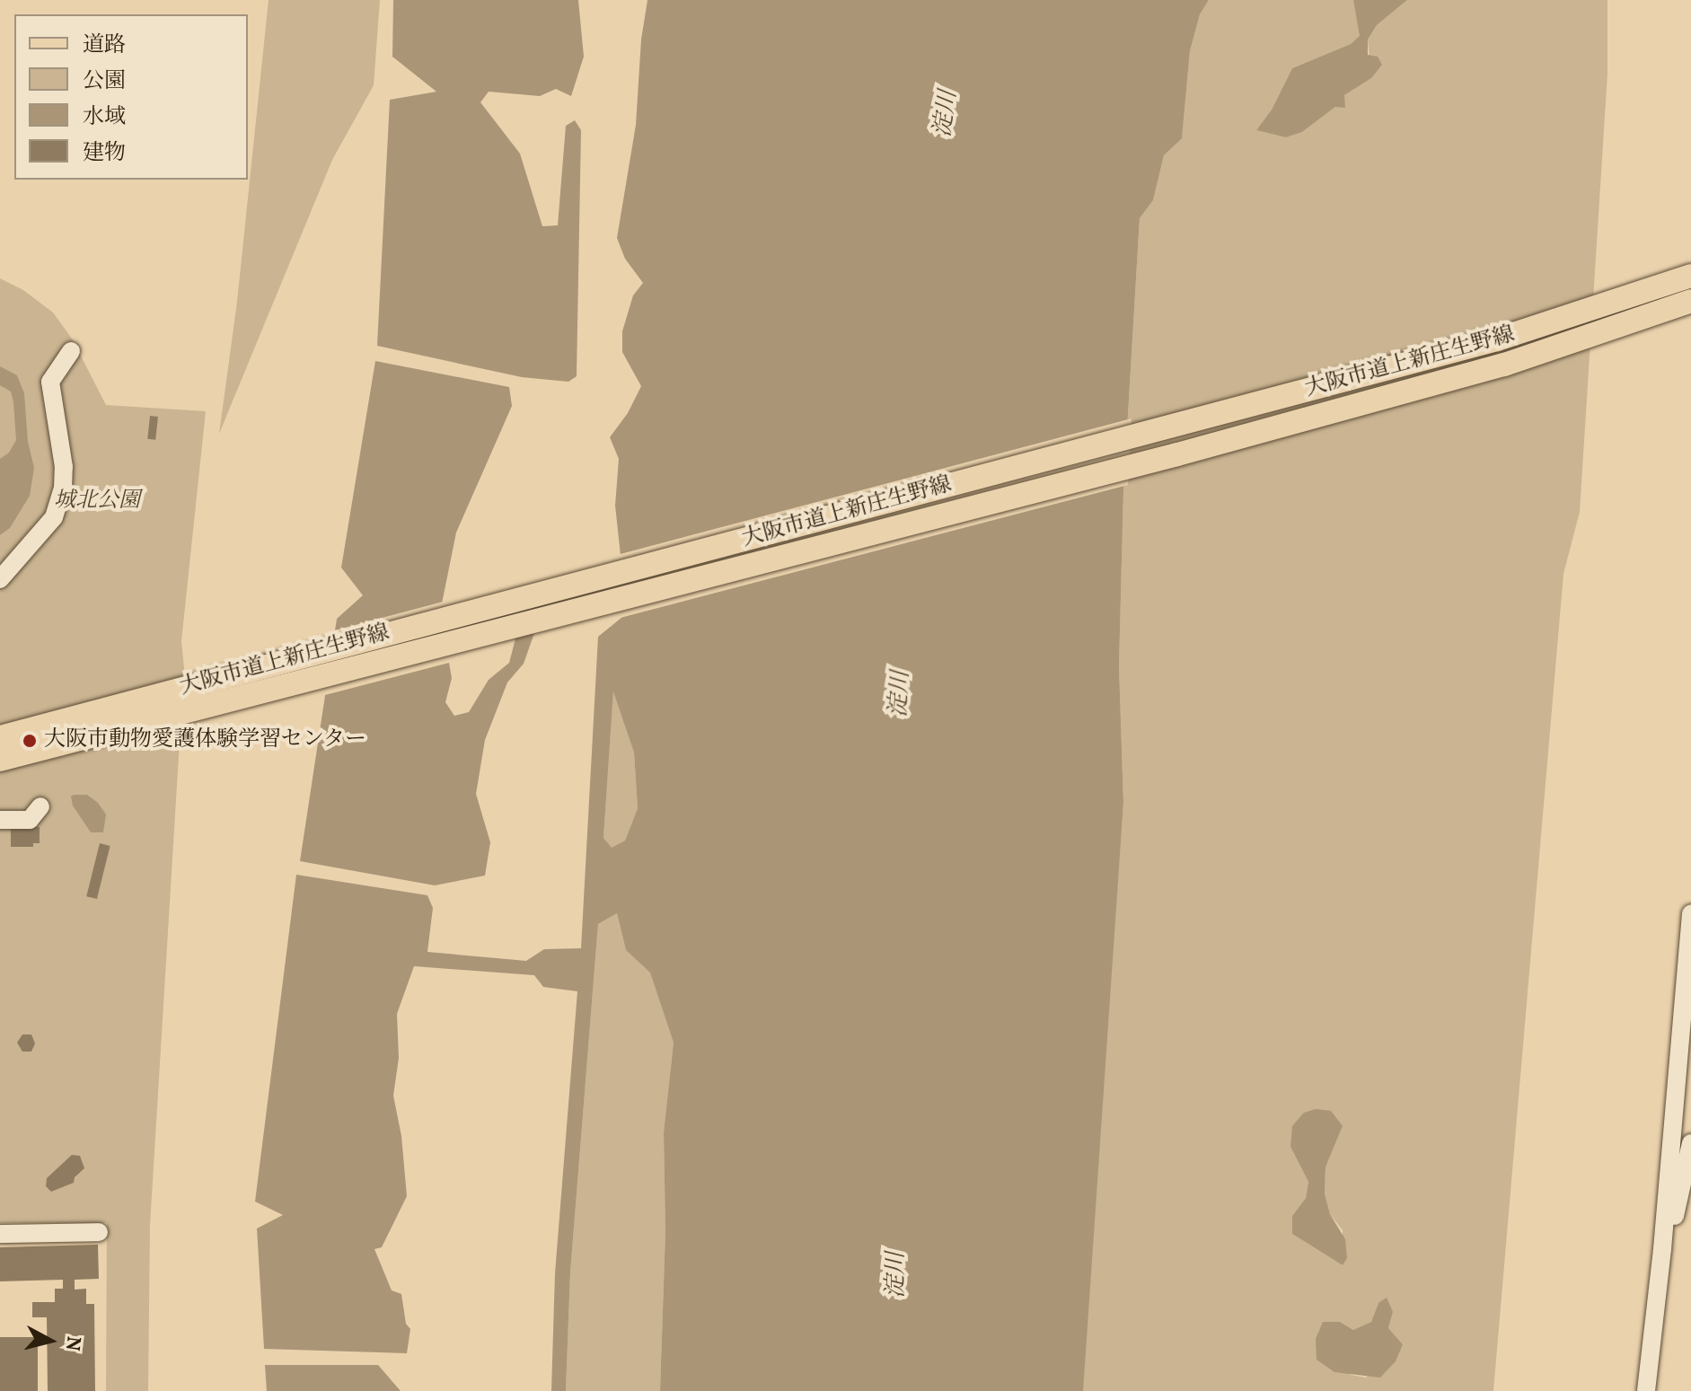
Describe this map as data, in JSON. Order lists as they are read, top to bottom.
{
  "streets": {
    "main road": ["大阪市道上新庄生野線"]
  },
  "water": ["淀川"],
  "parks": ["城北公園"],
  "places": ["大阪市動物愛護体験学習センター"],
  "legend": [
    "道路",
    "公園",
    "水域",
    "建物"
  ],
  "north": "right"
}
